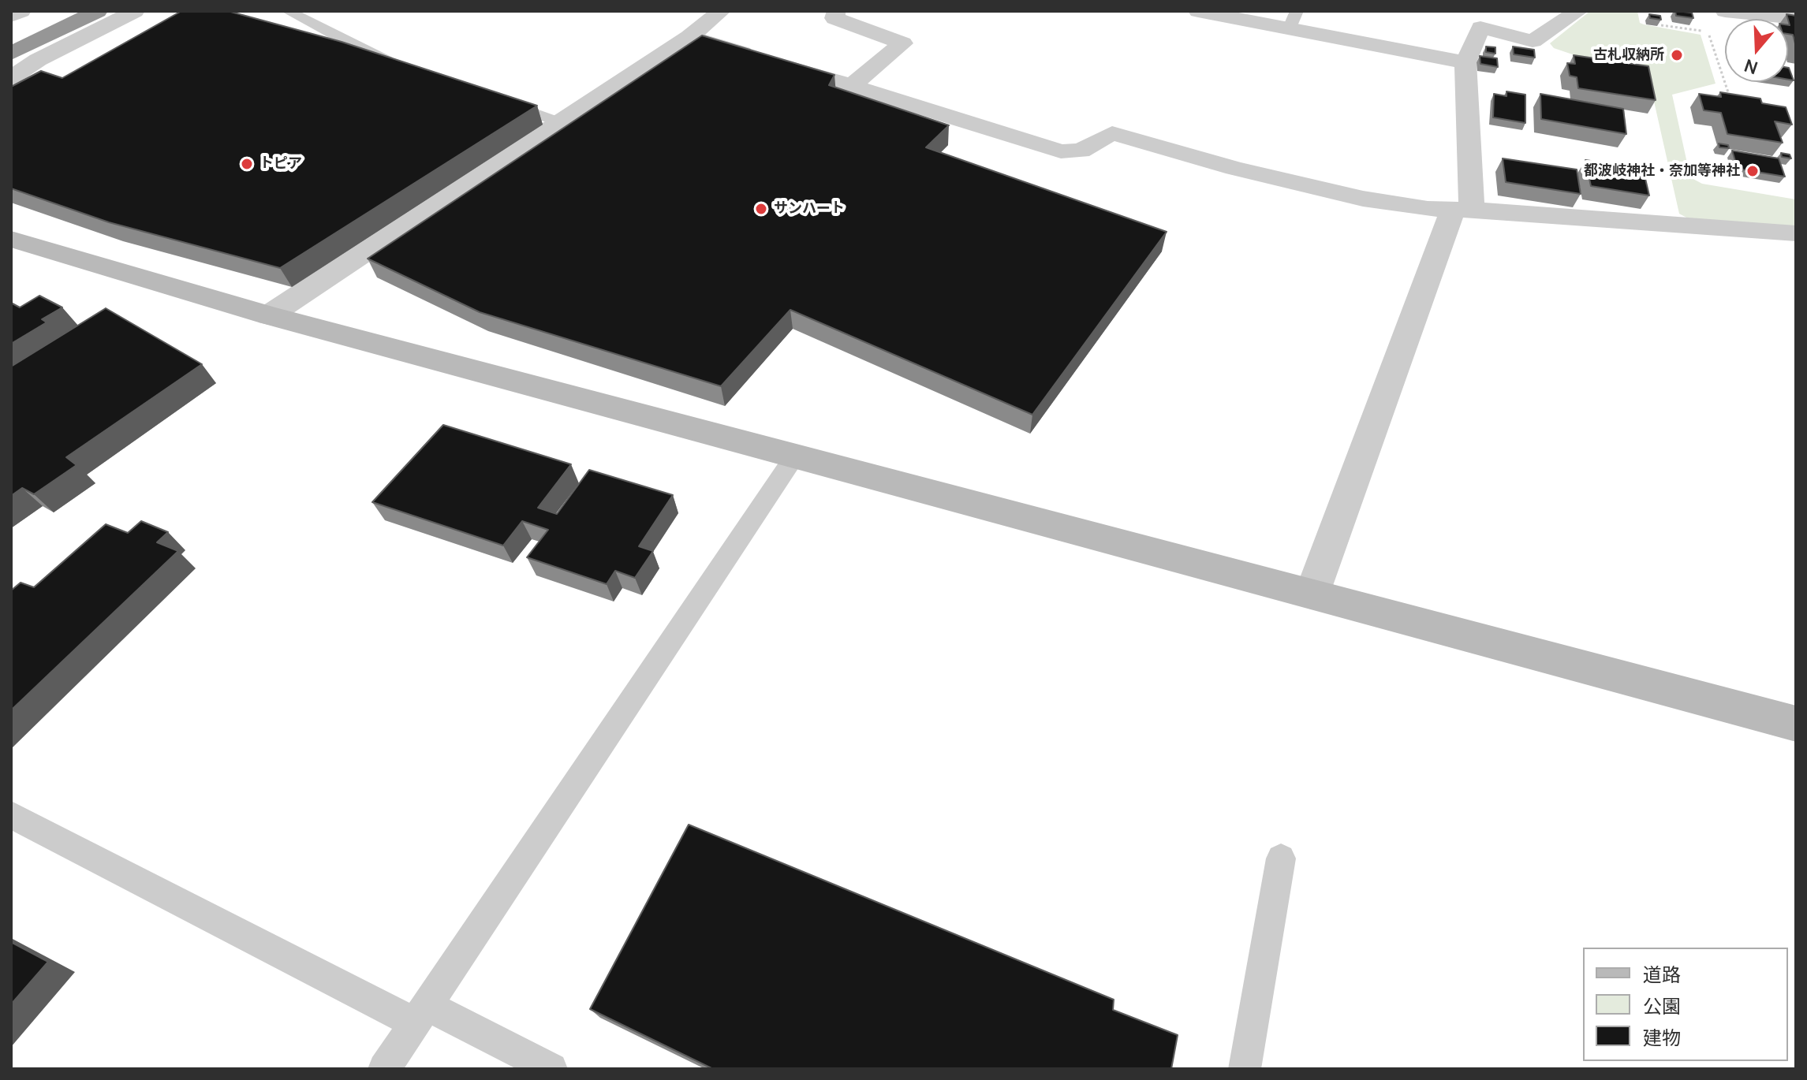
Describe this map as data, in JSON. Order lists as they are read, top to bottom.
{
  "places": [
    "古札収納所",
    "トピア",
    "都波岐神社・奈加等神社",
    "サンハート"
  ],
  "legend": ["道路", "公園", "建物"],
  "north": "bottom"
}
